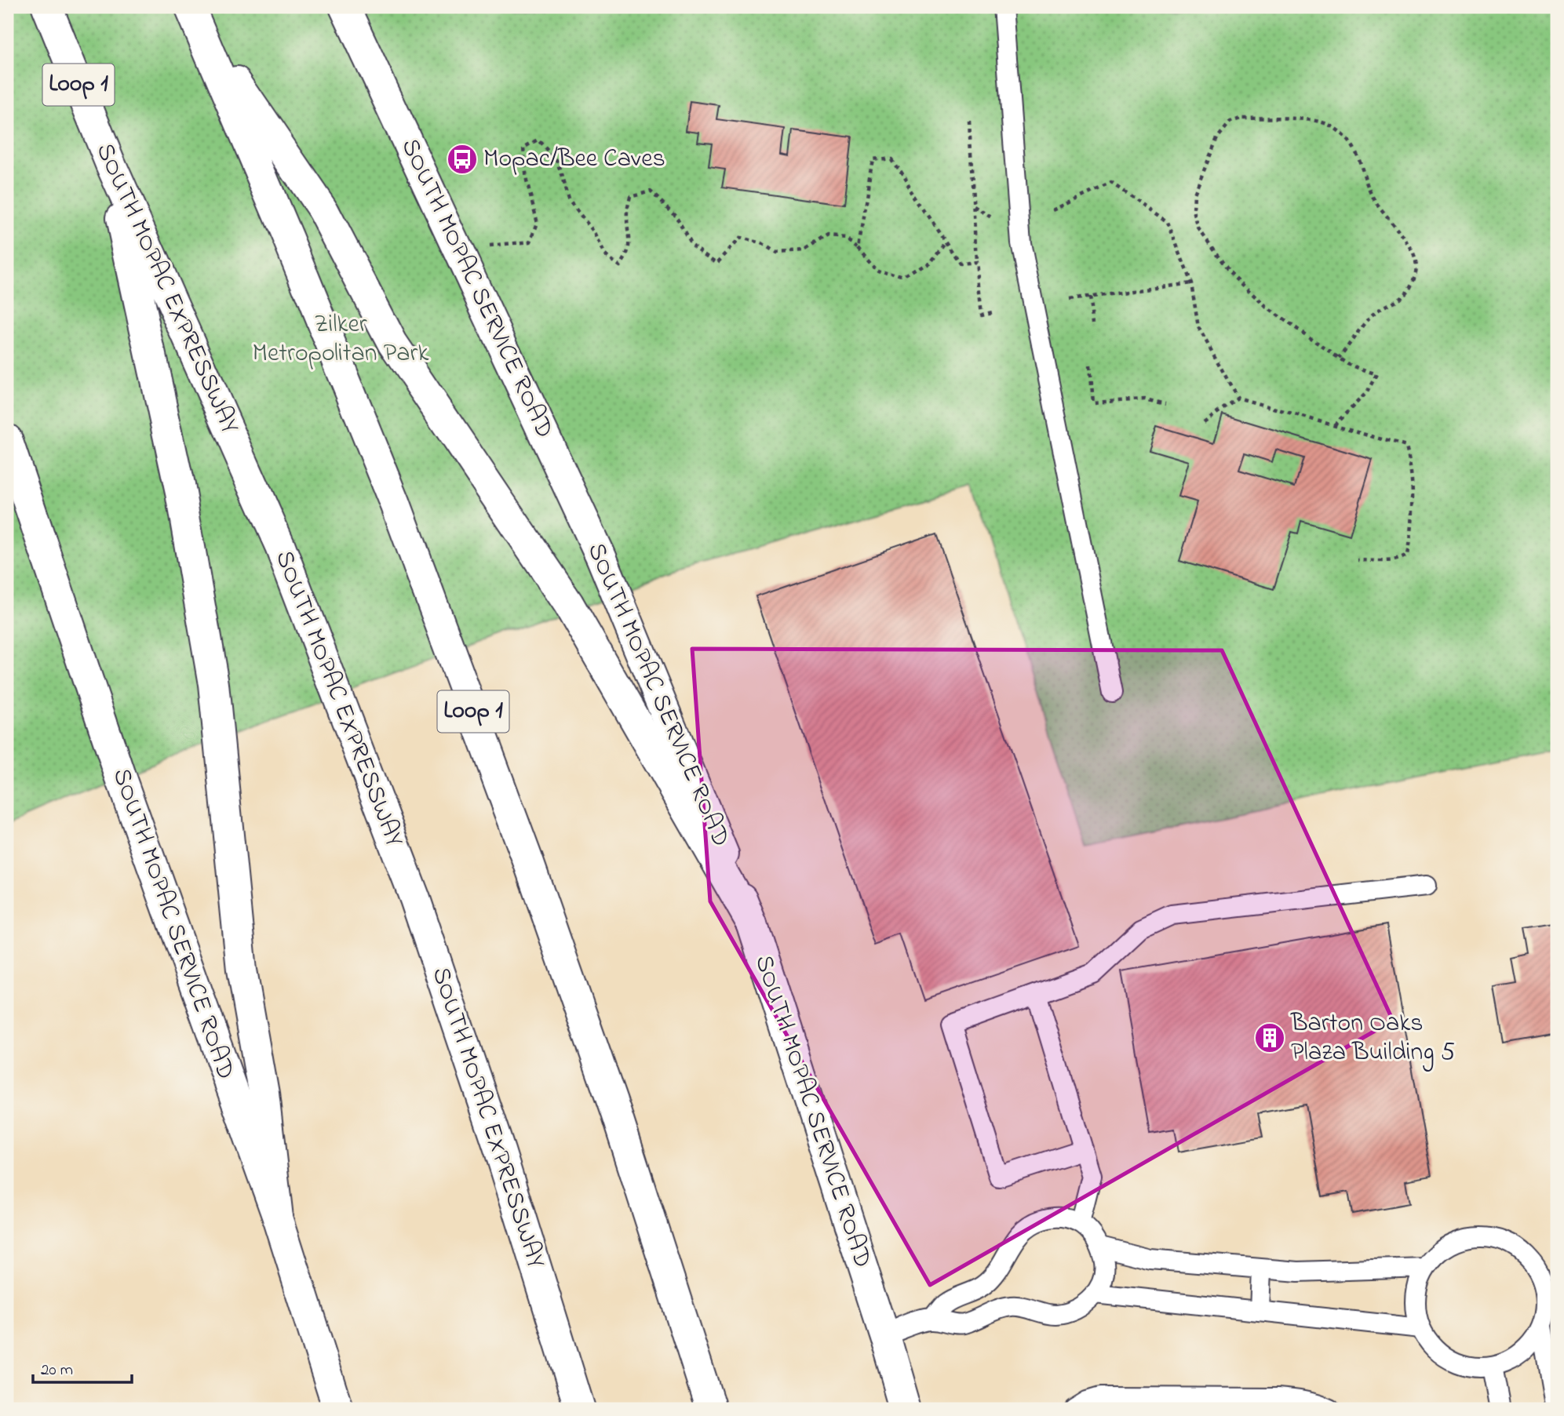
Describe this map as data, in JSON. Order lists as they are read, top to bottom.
{
  "streets": {
    "main road": ["Loop 1", "SOUTH MOPAC EXPRESSWAY", "SOUTH MOPAC SERVICE ROAD"]
  },
  "parks": ["Zilker Metropolitan Park"],
  "places": {
    "bus stop": ["Mopac/Bee Caves"],
    "building": ["Barton Oaks Plaza Building 5"]
  },
  "scale_bar": "20 m"
}
